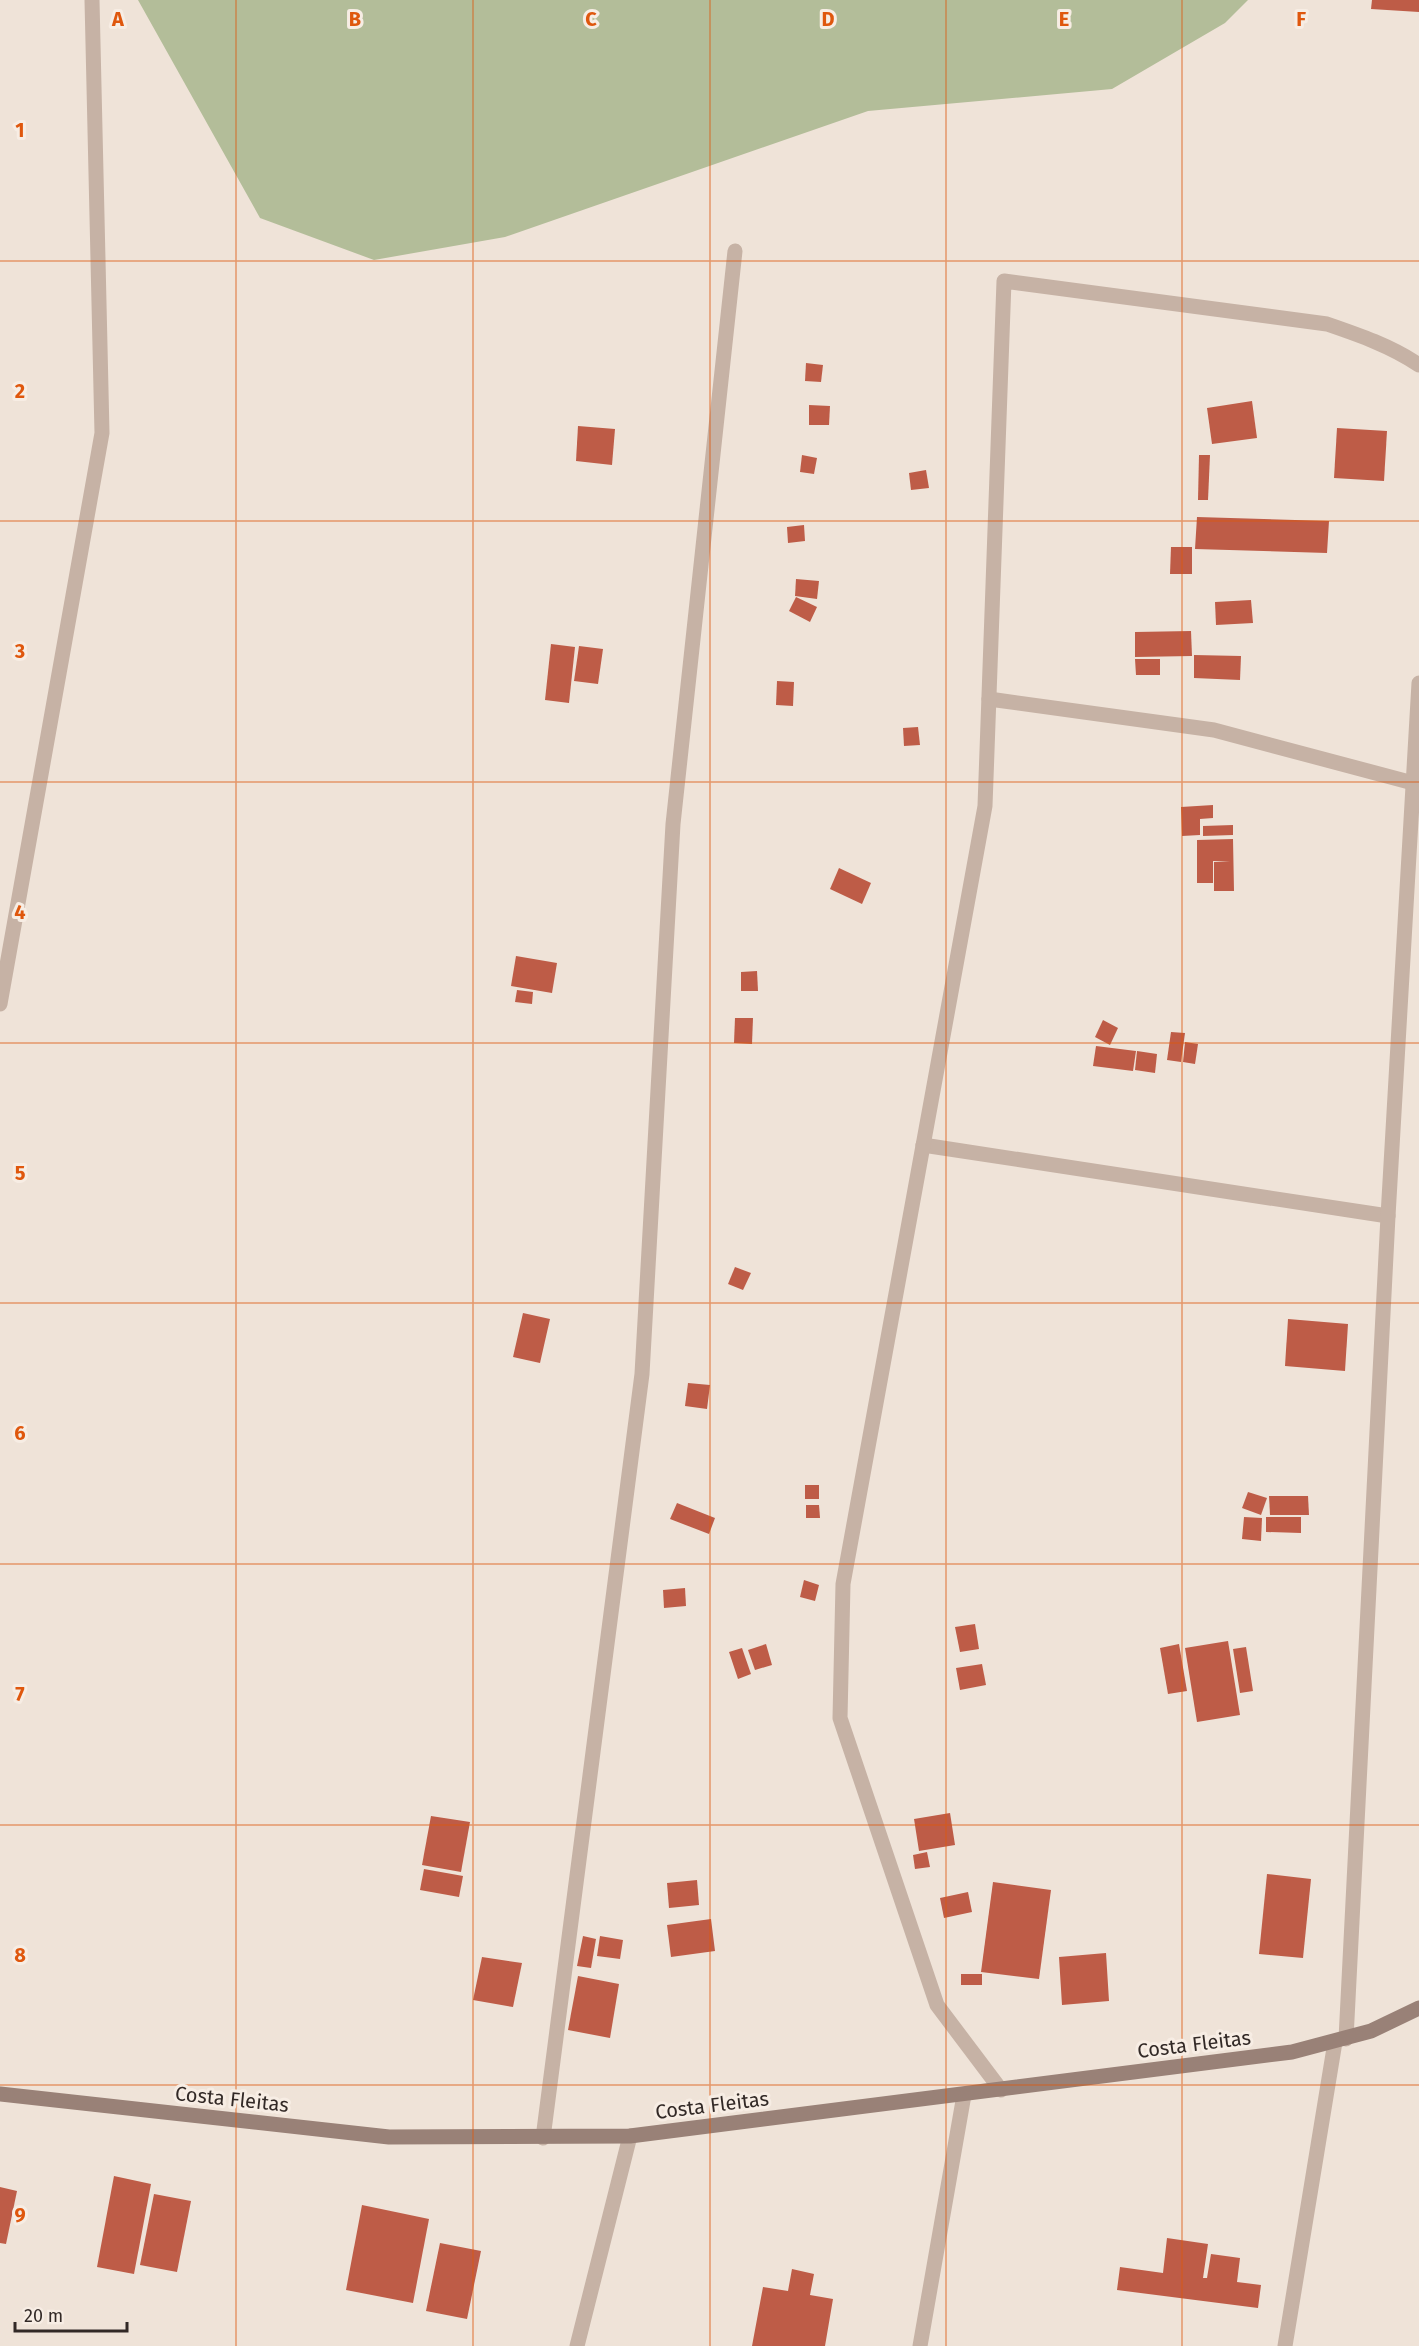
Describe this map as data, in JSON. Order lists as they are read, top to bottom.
{
  "streets": {
    "main road": ["Costa Fleitas"]
  },
  "scale_bar": "20 m",
  "grid": {
    "columns": [
      "A",
      "B",
      "C",
      "D",
      "E",
      "F"
    ],
    "rows": [
      "1",
      "2",
      "3",
      "4",
      "5",
      "6",
      "7",
      "8",
      "9"
    ]
  }
}
